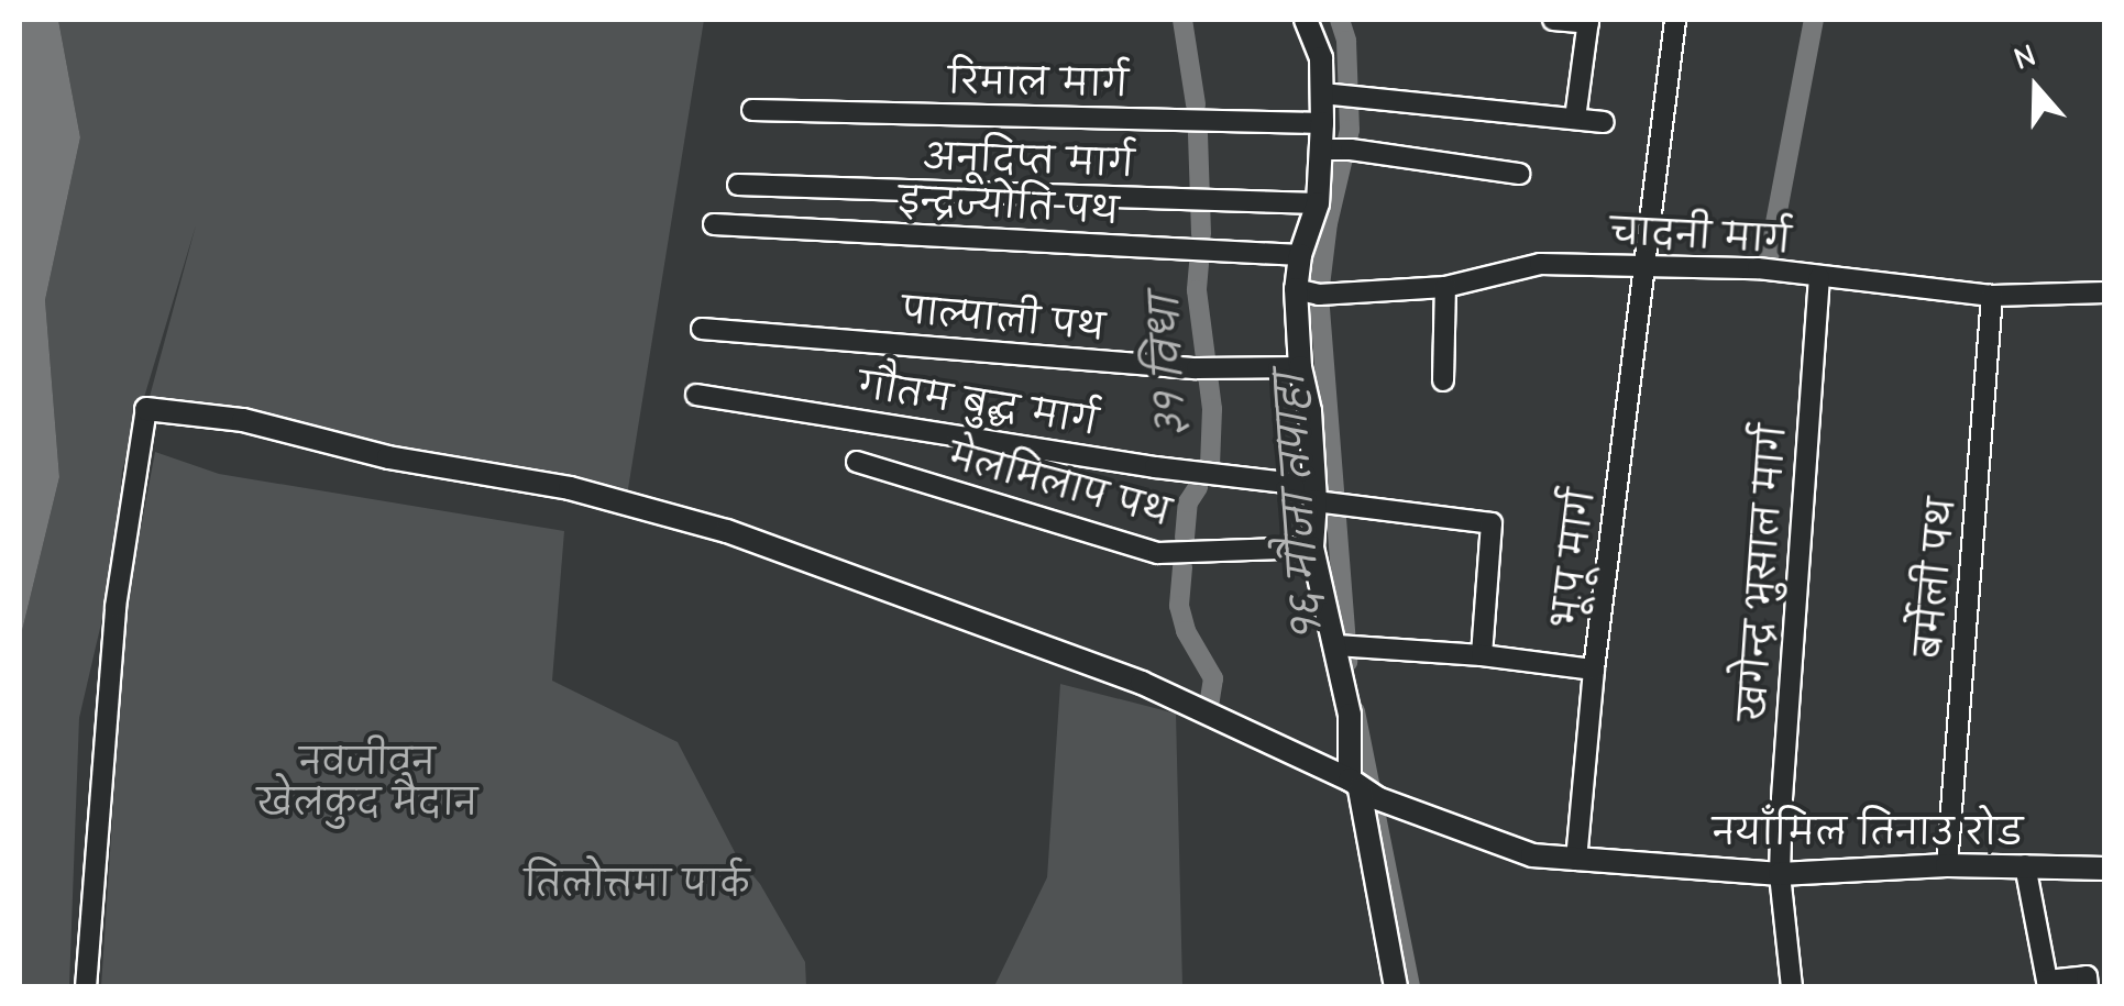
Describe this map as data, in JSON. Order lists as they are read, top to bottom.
{
  "streets": {
    "street": [
      "रिमाल मार्ग",
      "अनूदिप्त मार्ग",
      "इन्द्रज्योति पथ",
      "चादनी मार्ग",
      "पाल्पाली पथ",
      "गौतम बुद्ध मार्ग",
      "मेलमिलाप पथ",
      "भू.पू मार्ग",
      "खगेन्द्र भुसाल मार्ग",
      "बर्मेली पथ",
      "नयाँमिल तिनाउ रोड"
    ]
  },
  "crossings": [
    ["चादनी मार्ग", "भू.पू मार्ग"],
    ["चादनी मार्ग", "खगेन्द्र भुसाल मार्ग"],
    ["चादनी मार्ग", "बर्मेली पथ"],
    ["भू.पू मार्ग", "नयाँमिल तिनाउ रोड"],
    ["खगेन्द्र भुसाल मार्ग", "नयाँमिल तिनाउ रोड"],
    ["बर्मेली पथ", "नयाँमिल तिनाउ रोड"]
  ],
  "water": ["३१ विधा", "१६ मौजा तपाहा"],
  "parks": ["नवजीवन खेलकुद मैदान", "तिलोत्तमा पार्क"],
  "north": "top"
}
